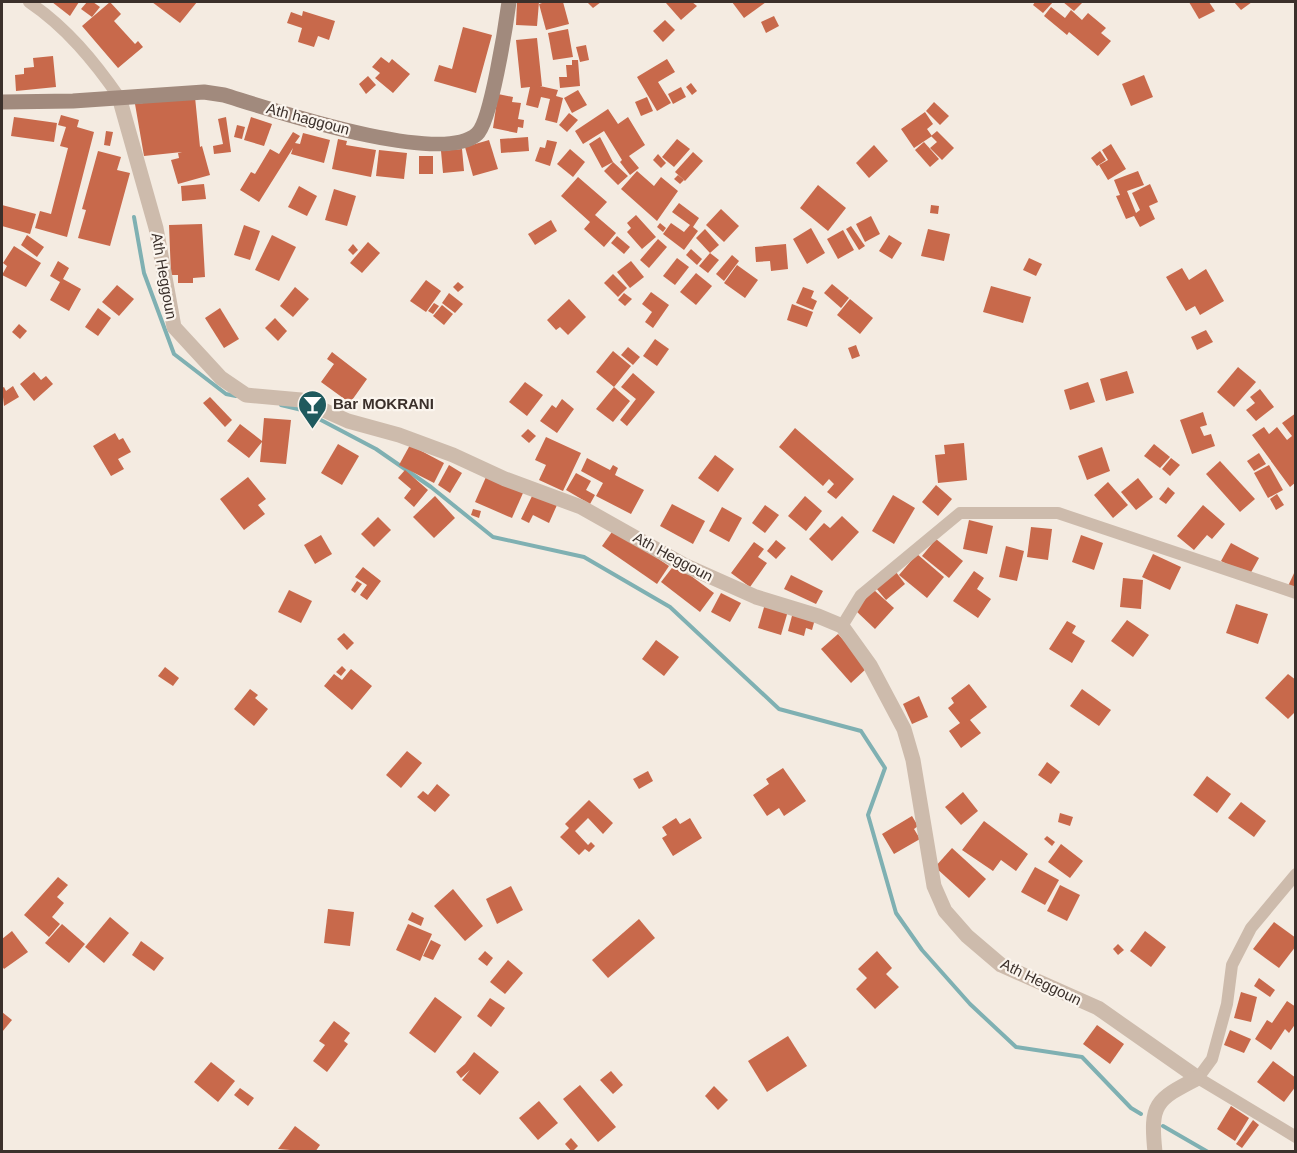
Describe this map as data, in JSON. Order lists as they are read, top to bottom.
{
  "streets": {
    "main road": ["Ath haggoun"],
    "street": ["Ath Heggoun"]
  },
  "crossings": [
    ["Ath haggoun", "Ath Heggoun"]
  ],
  "places": {
    "bar": ["Bar MOKRANI"]
  }
}
